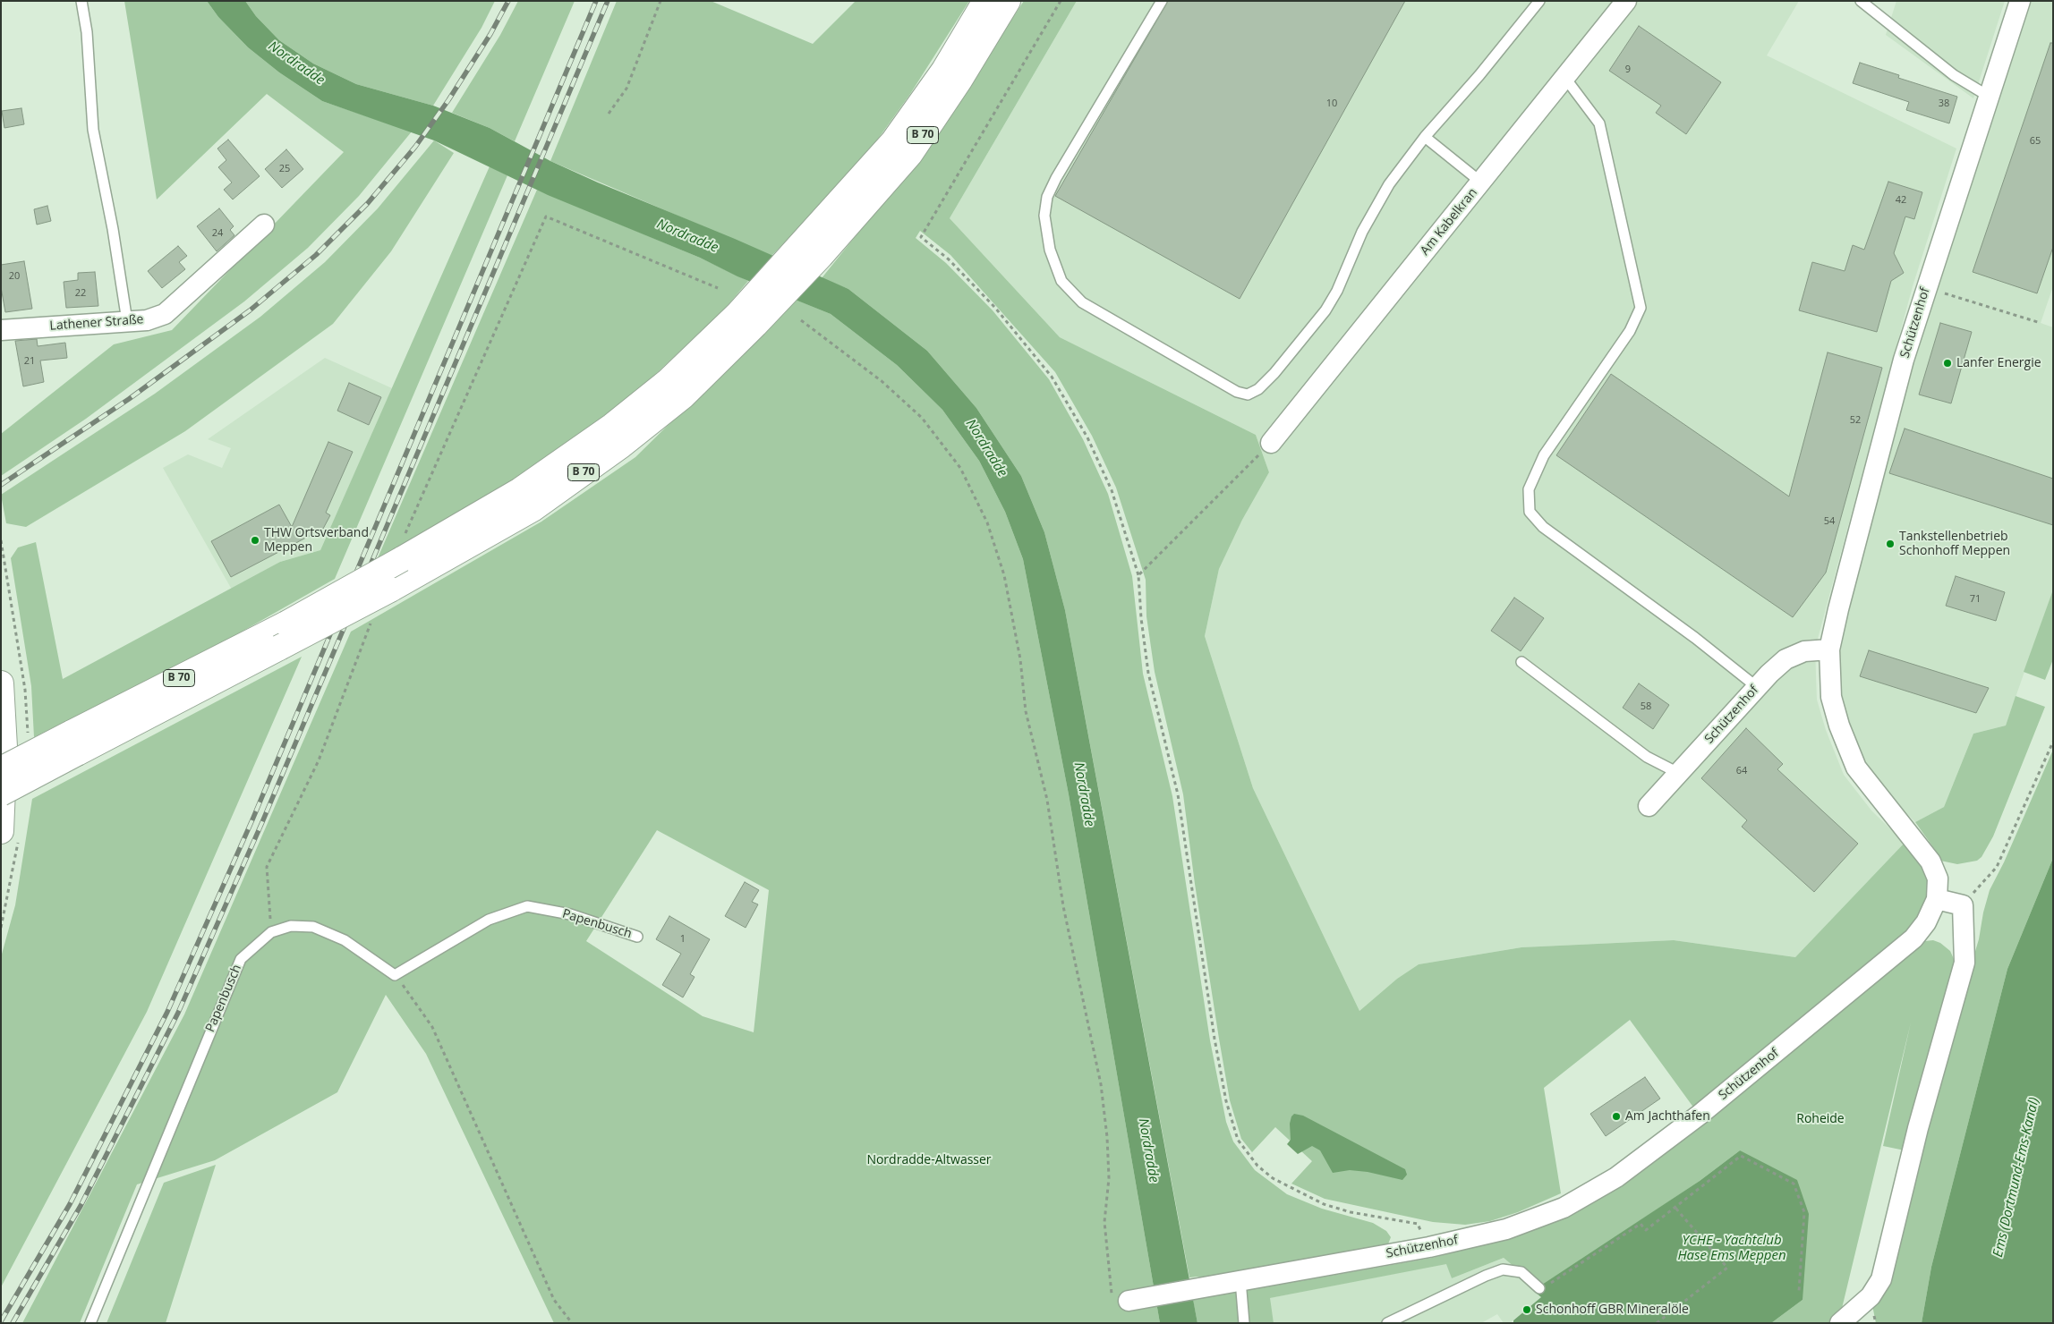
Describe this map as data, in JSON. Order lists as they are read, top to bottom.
{
  "streets": {
    "main road": ["B 70"],
    "street": ["Am Kabelkran", "Lathener Straße", "Schützenhof"],
    "lane": ["Papenbusch"]
  },
  "water": ["Nordradde", "Ems (Dortmund-Ems-Kanal)", "YCHE - Yachtclub Hase Ems Meppen"],
  "parks": ["Roheide", "Nordradde-Altwasser"],
  "places": [
    "Lanfer Energie",
    "THW Ortsverband Meppen",
    "Tankstellenbetrieb Schonhoff Meppen",
    "Am Jachthafen",
    "Schonhoff GBR Mineralöle"
  ],
  "house_numbers": [
    "9",
    "10",
    "38",
    "65",
    "25",
    "42",
    "24",
    "20",
    "22",
    "21",
    "52",
    "54",
    "71",
    "58",
    "64",
    "1"
  ]
}
